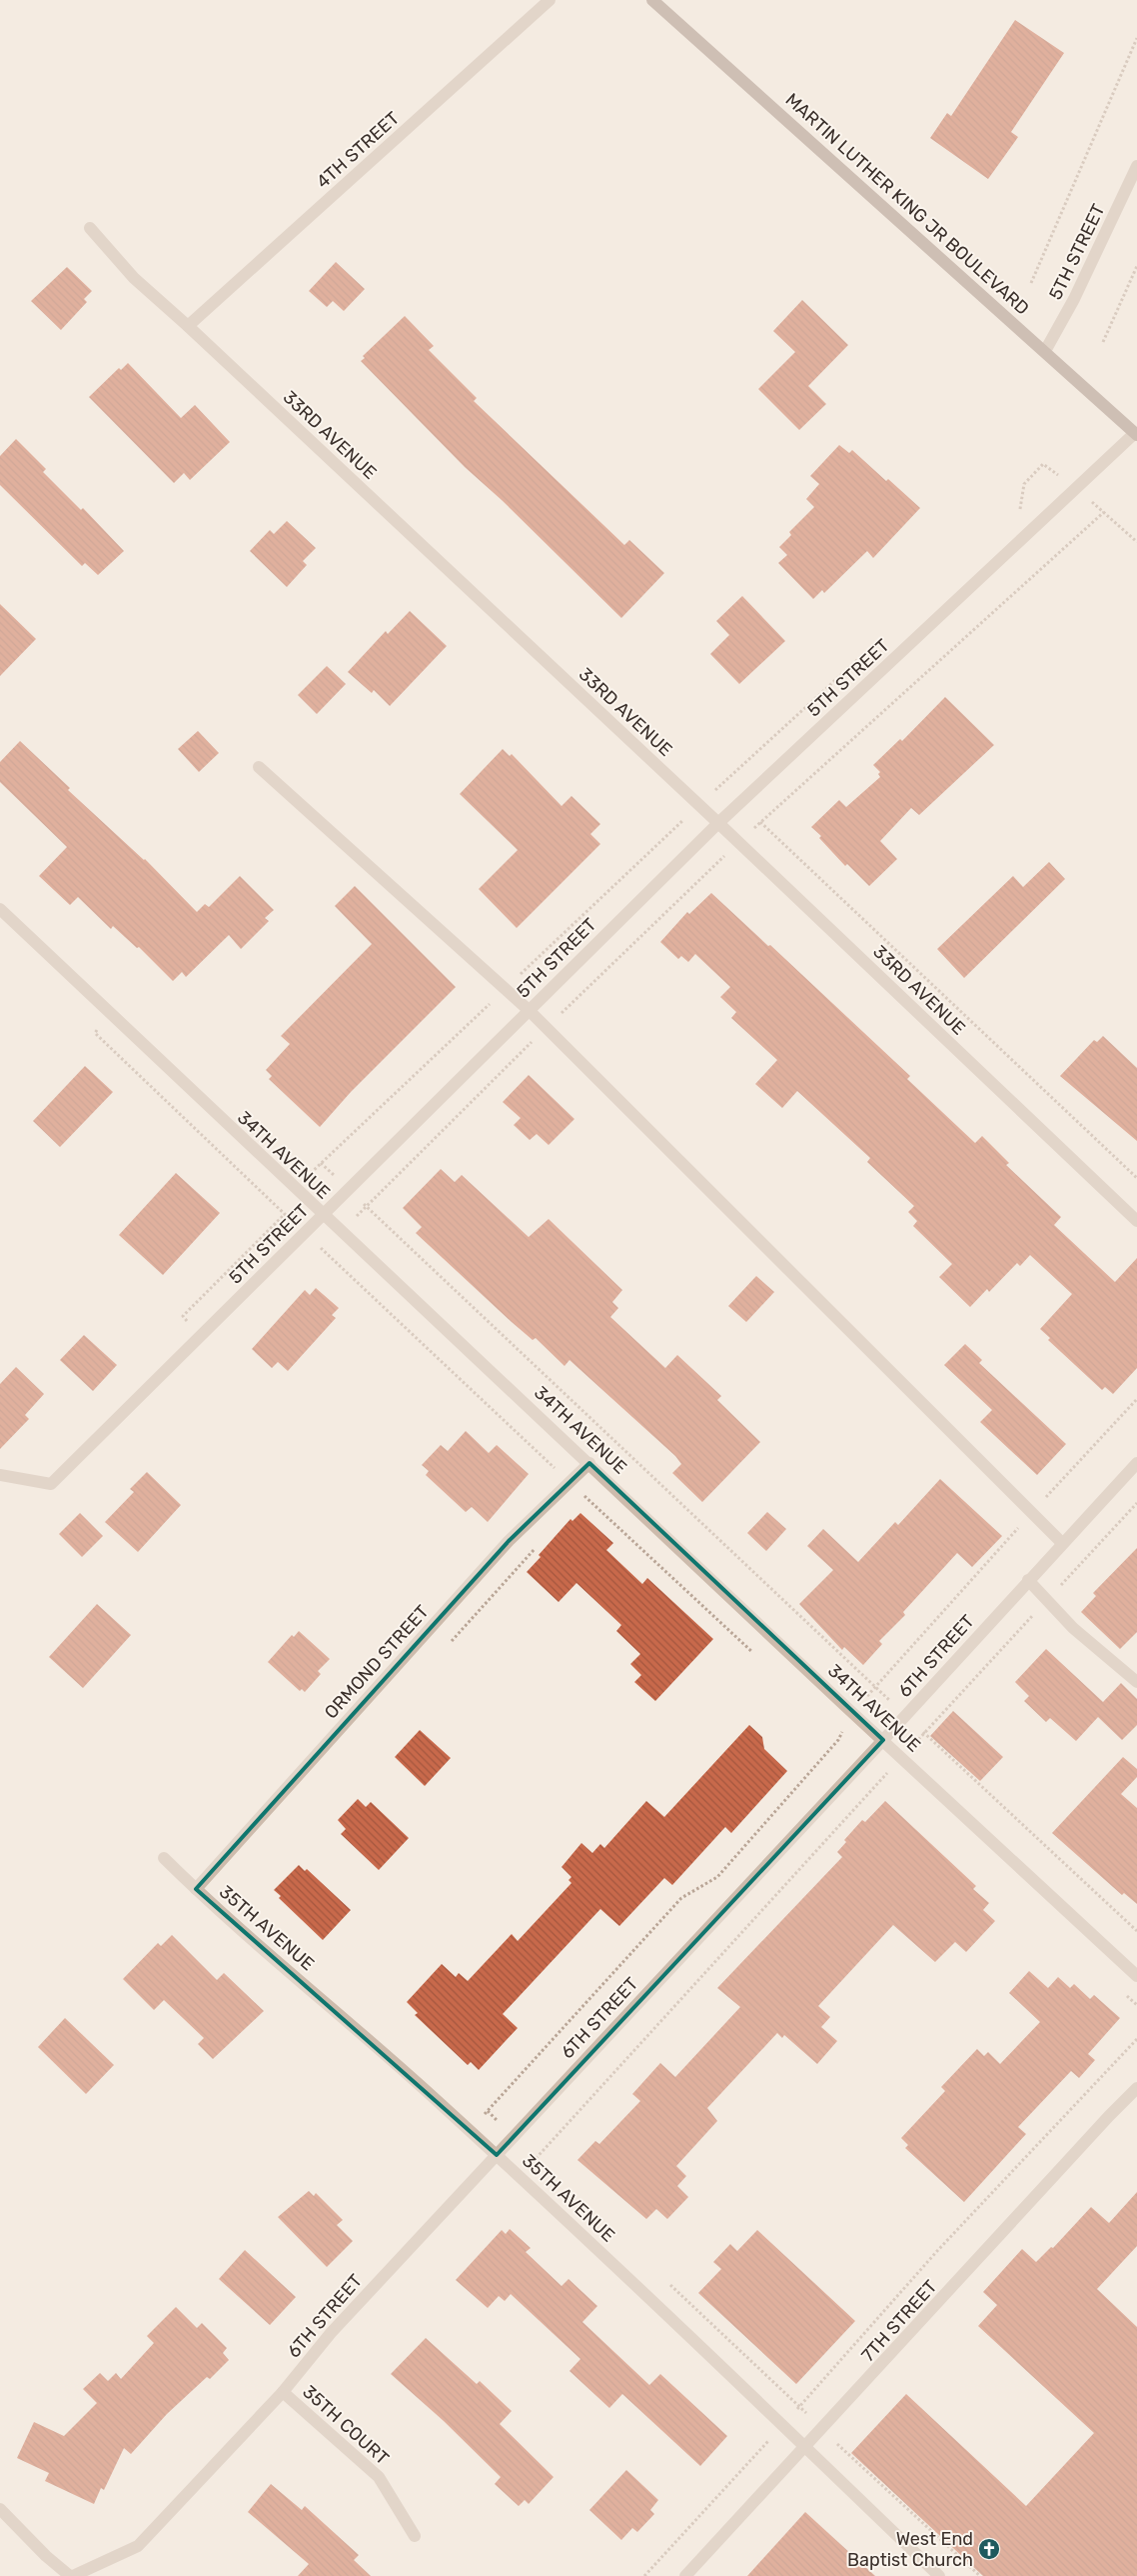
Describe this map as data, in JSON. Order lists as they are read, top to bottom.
{
  "streets": {
    "main road": ["MARTIN LUTHER KING JR BOULEVARD"],
    "street": [
      "4TH STREET",
      "5TH STREET",
      "33RD AVENUE",
      "34TH AVENUE",
      "6TH STREET",
      "ORMOND STREET",
      "35TH AVENUE",
      "7TH STREET",
      "35TH COURT"
    ]
  },
  "crossings": [
    ["4TH STREET", "33RD AVENUE"],
    ["MARTIN LUTHER KING JR BOULEVARD", "5TH STREET"],
    ["5TH STREET", "33RD AVENUE"],
    ["5TH STREET", "34TH AVENUE"],
    ["34TH AVENUE", "6TH STREET"],
    ["34TH AVENUE", "ORMOND STREET"],
    ["6TH STREET", "35TH AVENUE"],
    ["6TH STREET", "35TH COURT"],
    ["ORMOND STREET", "35TH AVENUE"],
    ["35TH AVENUE", "7TH STREET"]
  ],
  "places": {
    "church": ["West End Baptist Church"]
  }
}
